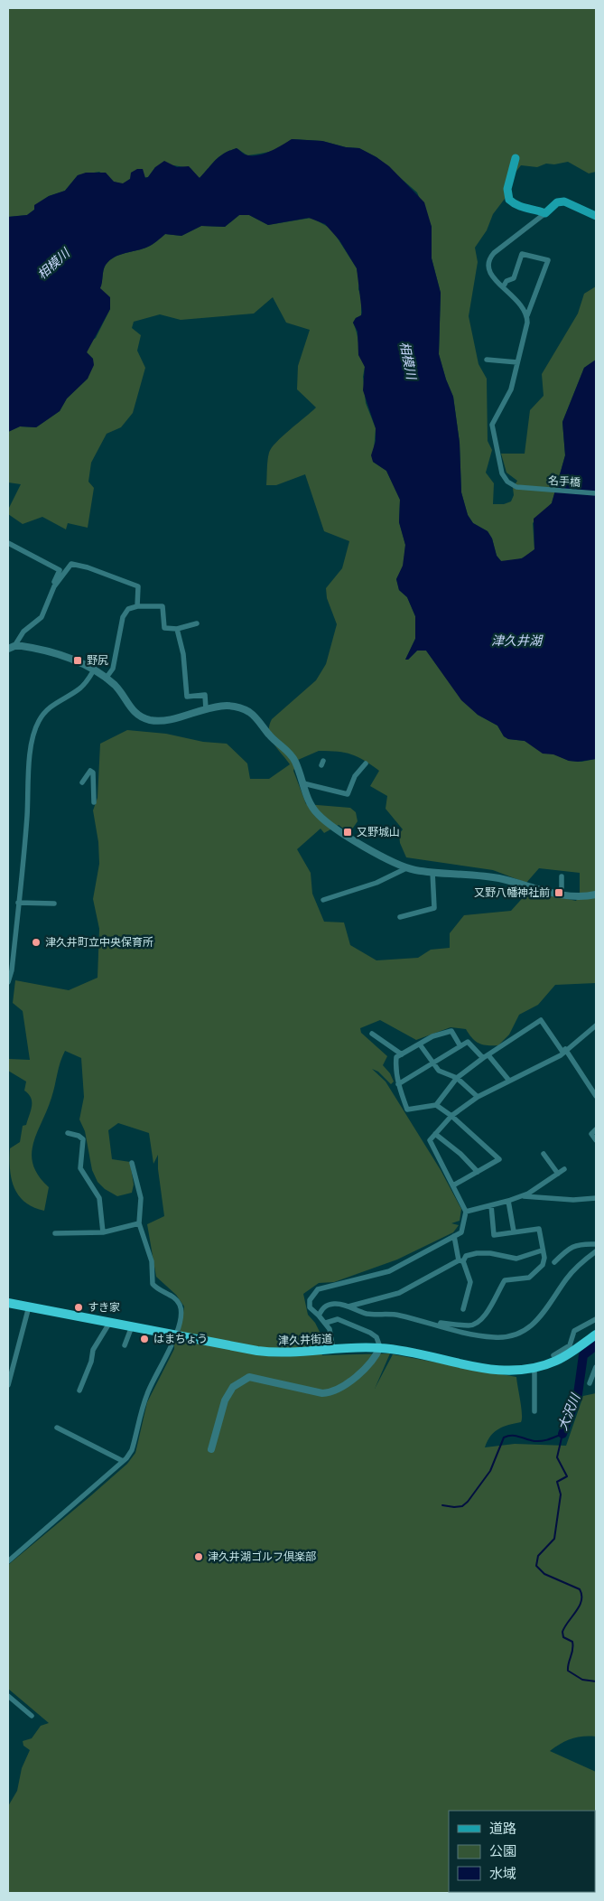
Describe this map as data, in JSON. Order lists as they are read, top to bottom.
{
  "streets": {
    "highway": ["津久井街道"],
    "street": ["名手橋"]
  },
  "water": ["相模川", "津久井湖", "大沢川"],
  "places": {
    "transit": ["野尻", "又野城山", "又野八幡神社前"],
    "other": [
      "津久井町立中央保育所",
      "すき家",
      "はまちょう",
      "津久井湖ゴルフ倶楽部"
    ]
  },
  "legend": ["道路", "公園", "水域"]
}
